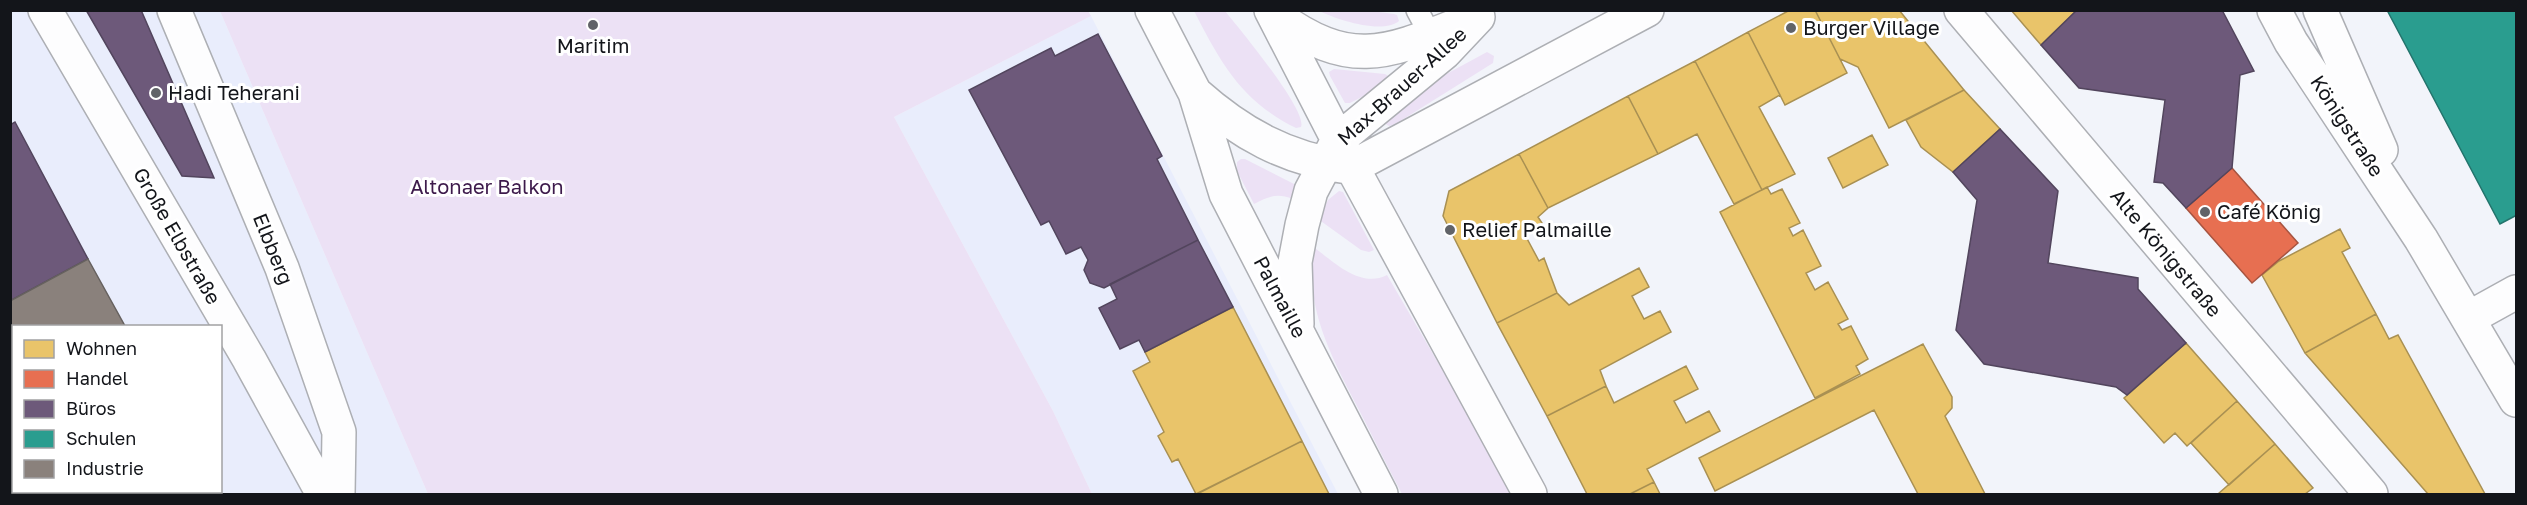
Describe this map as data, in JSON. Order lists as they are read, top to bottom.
{
  "streets": {
    "main road": [
      "Max-Brauer-Allee",
      "Königstraße",
      "Große Elbstraße",
      "Elbberg",
      "Alte Königstraße",
      "Palmaille"
    ]
  },
  "crossings": [
    ["Max-Brauer-Allee", "Palmaille"]
  ],
  "parks": ["Altonaer Balkon"],
  "places": [
    "Maritim",
    "Burger Village",
    "Hadi Teherani",
    "Café König",
    "Relief Palmaille"
  ],
  "legend": [
    "Wohnen",
    "Handel",
    "Büros",
    "Schulen",
    "Industrie"
  ]
}
